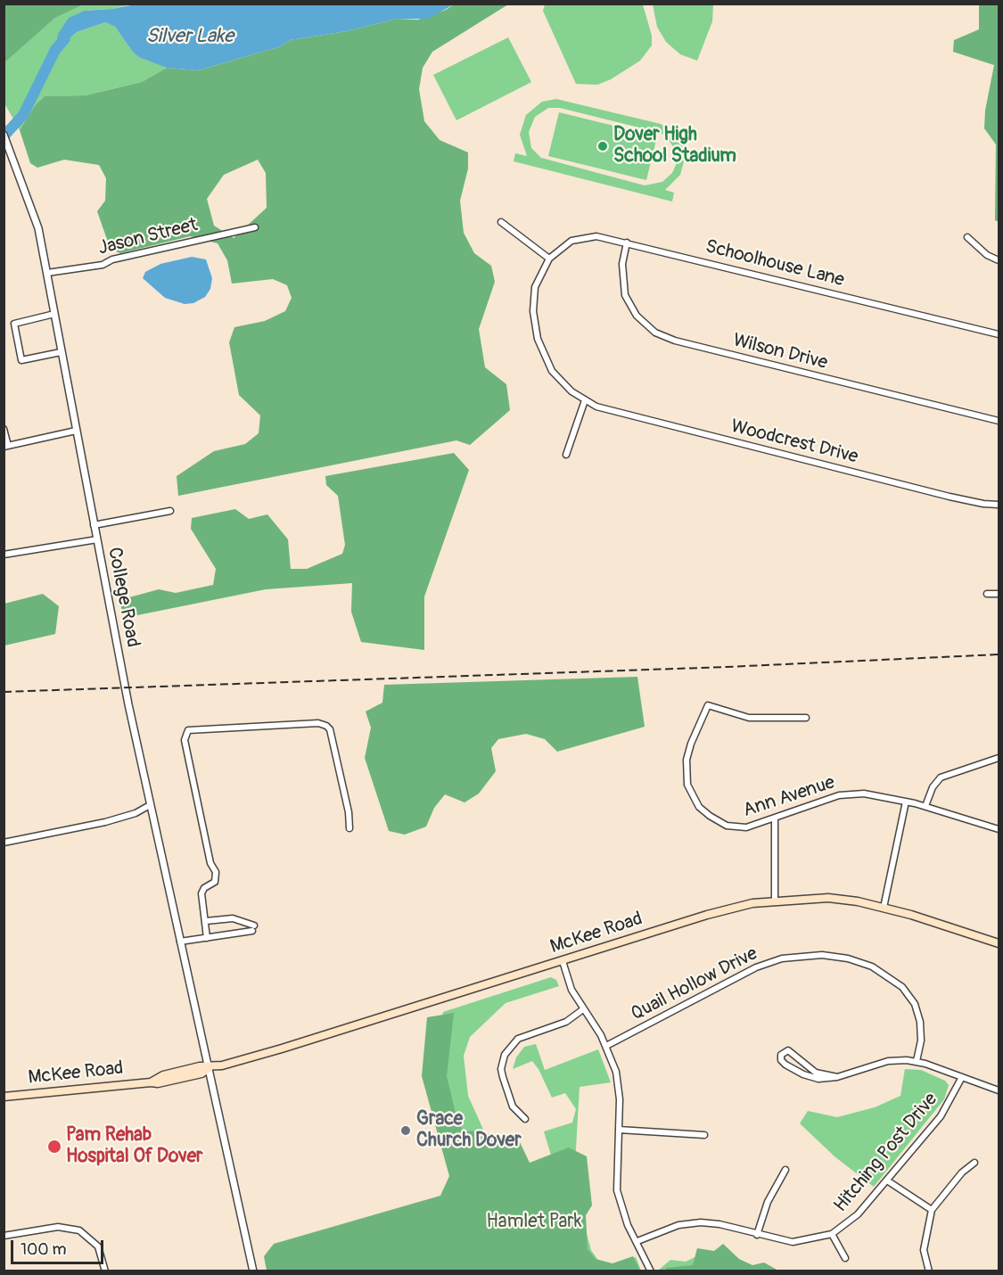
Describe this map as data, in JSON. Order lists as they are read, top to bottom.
{
  "streets": {
    "main road": ["McKee Road"],
    "street": [
      "Jason Street",
      "Schoolhouse Lane",
      "Wilson Drive",
      "Woodcrest Drive",
      "College Road",
      "Ann Avenue",
      "Quail Hollow Drive",
      "Hitching Post Drive"
    ]
  },
  "crossings": [
    ["Jason Street", "College Road"],
    ["Schoolhouse Lane", "Wilson Drive"],
    ["Schoolhouse Lane", "Woodcrest Drive"],
    ["College Road", "McKee Road"]
  ],
  "water": ["Silver Lake"],
  "parks": ["Hamlet Park"],
  "places": ["Dover High School Stadium", "Grace Church Dover", "Pam Rehab Hospital Of Dover"],
  "scale_bar": "100 m"
}
